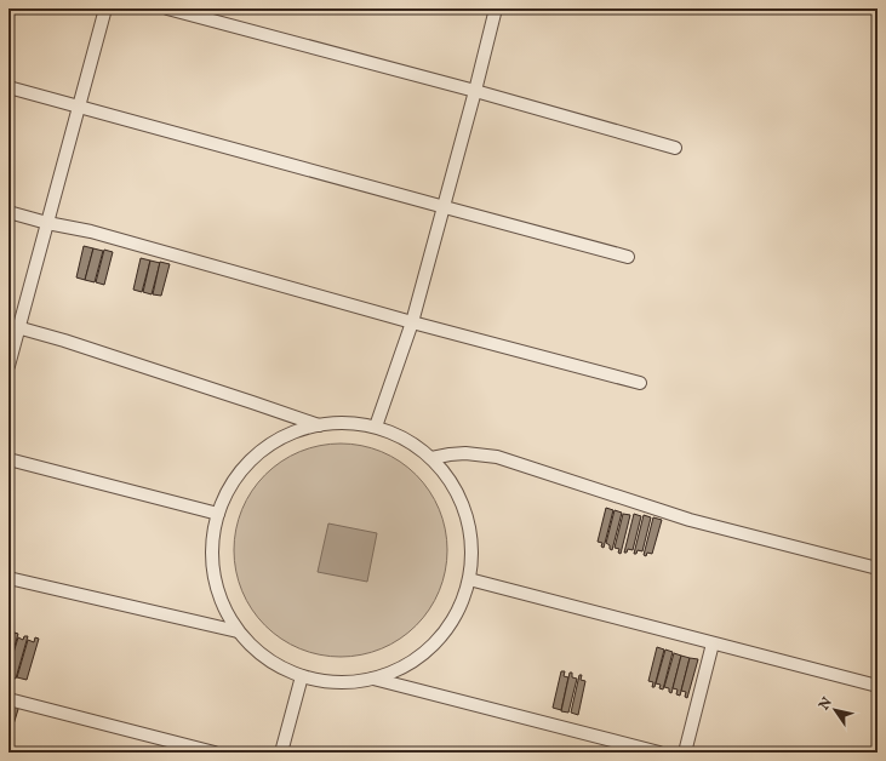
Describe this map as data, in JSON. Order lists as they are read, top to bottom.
{
  "north": "top left"
}
